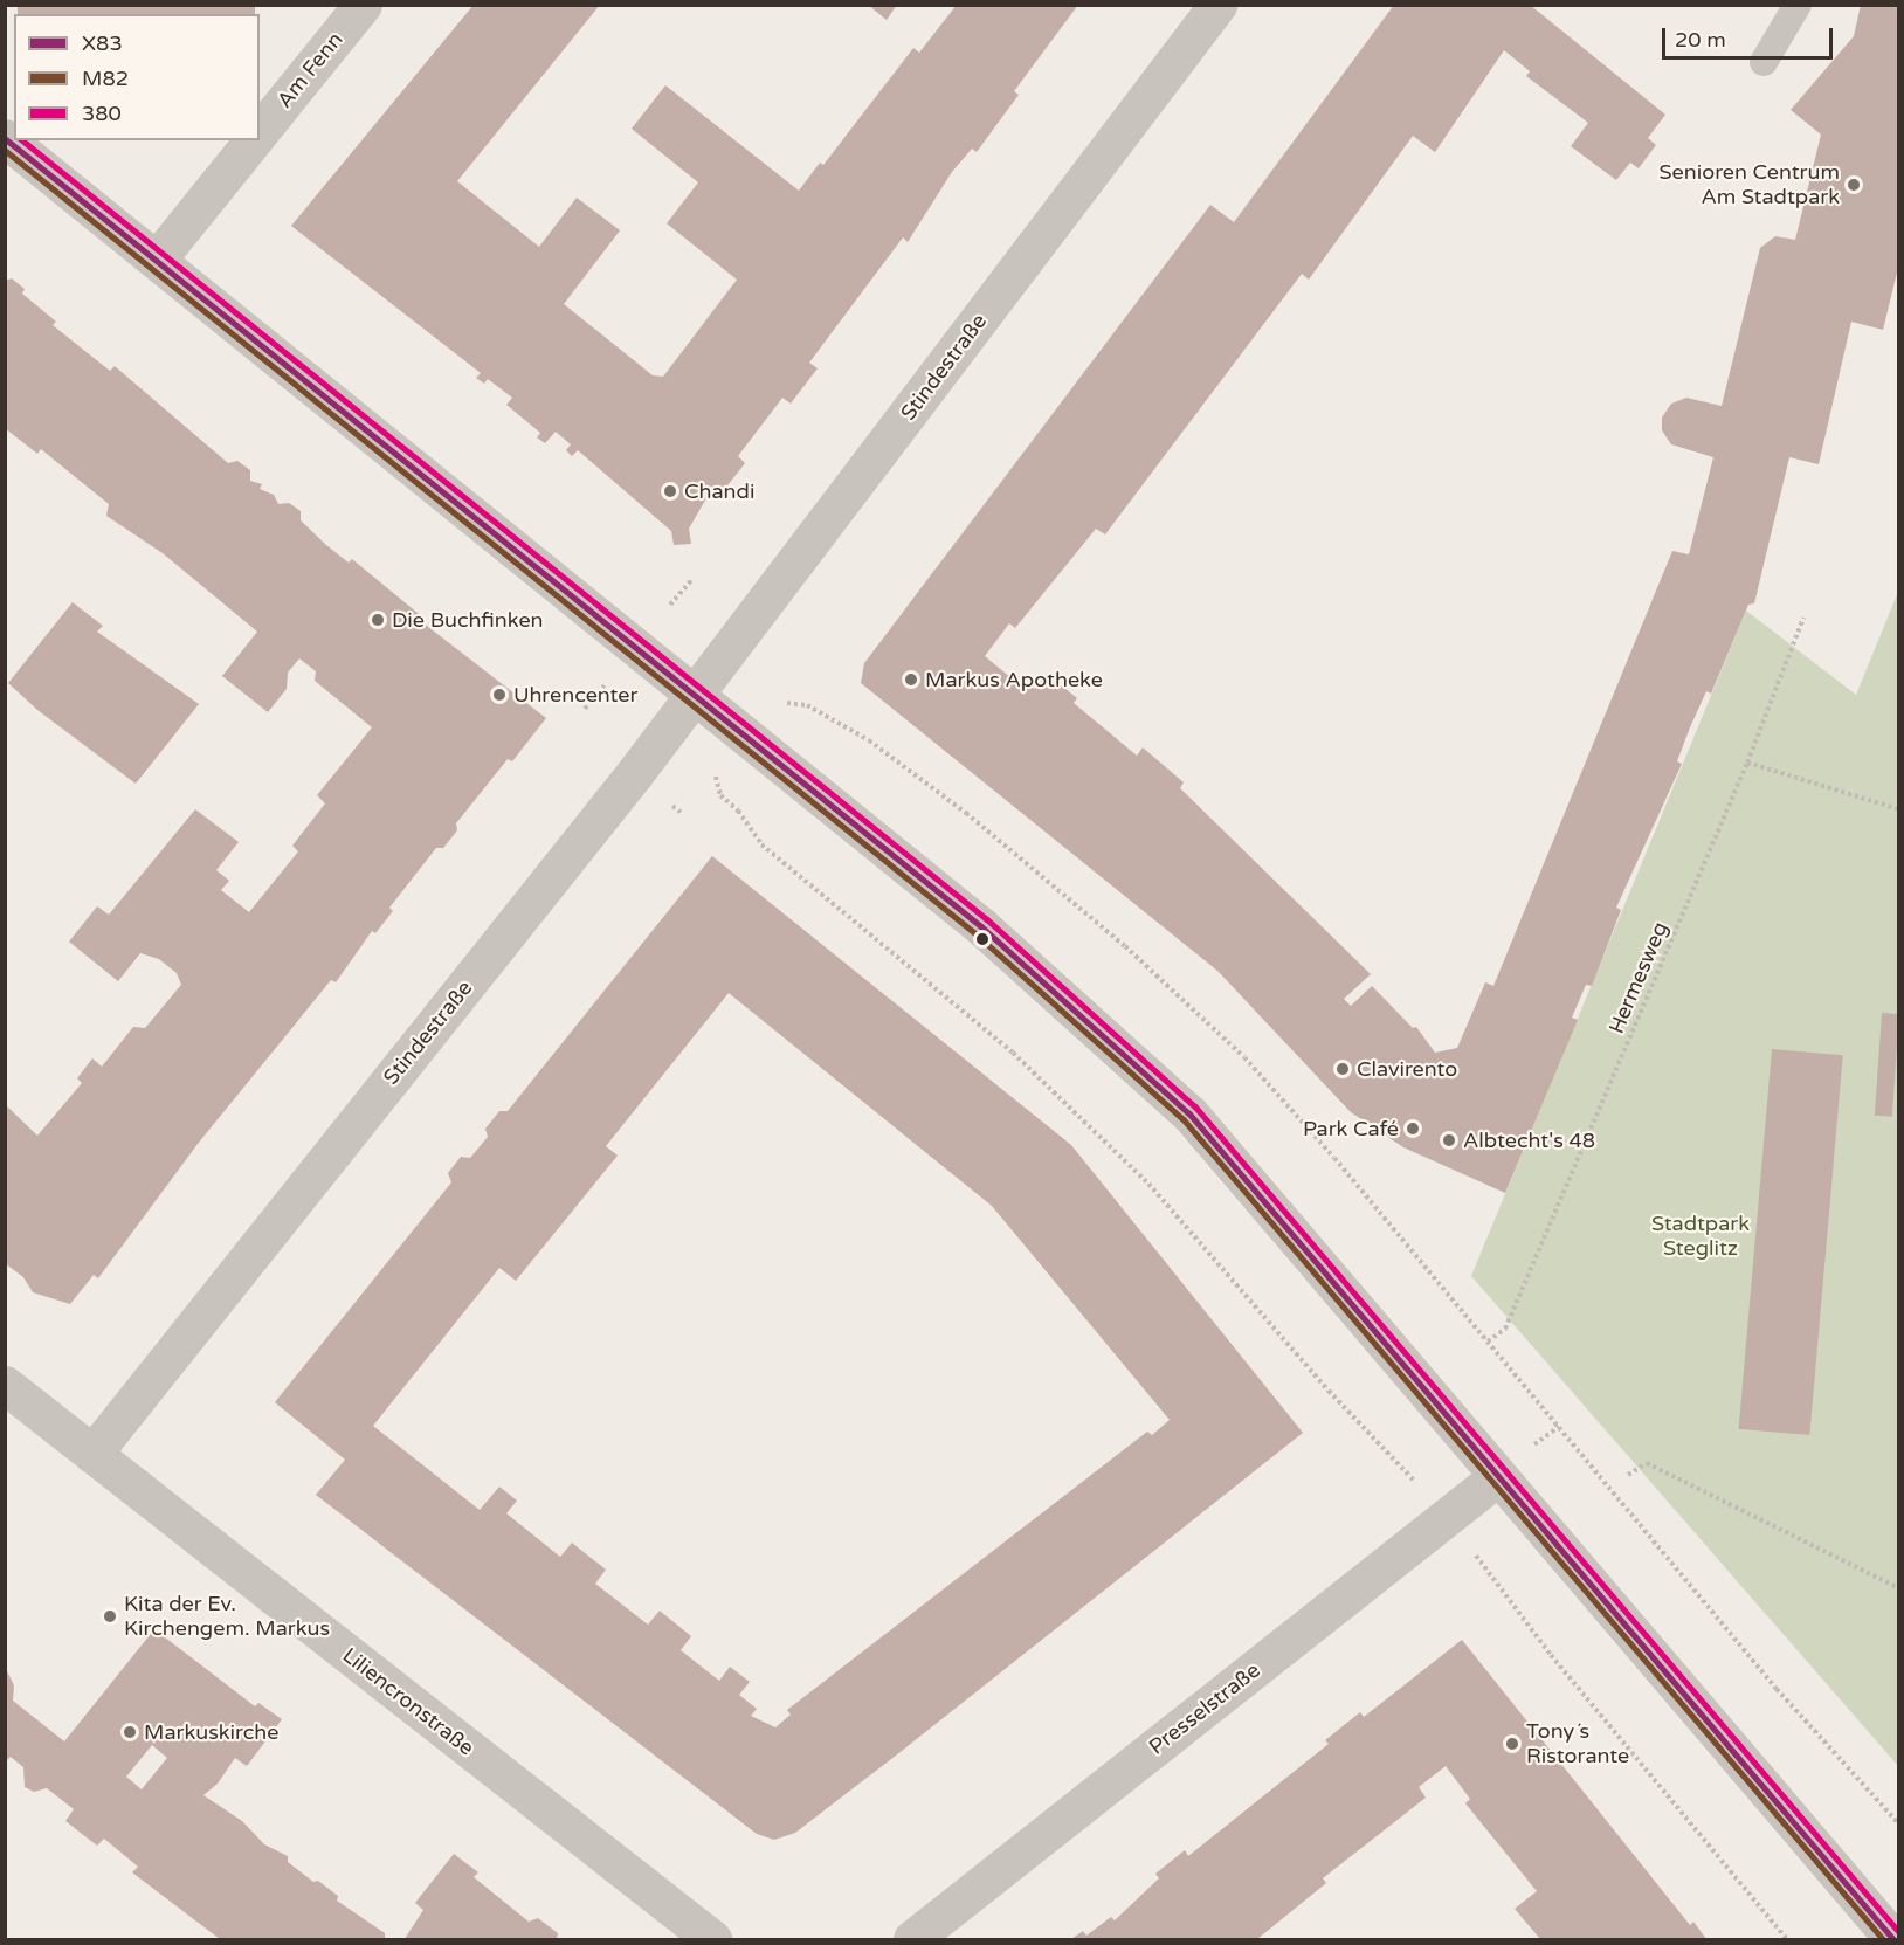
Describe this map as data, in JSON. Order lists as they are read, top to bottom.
{
  "streets": {
    "street": [
      "Am Fenn",
      "Stindestraße",
      "Liliencronstraße",
      "Presselstraße"
    ],
    "path": ["Hermesweg"]
  },
  "crossings": [
    ["Stindestraße", "Liliencronstraße"]
  ],
  "parks": ["Stadtpark Steglitz"],
  "places": [
    "Senioren Centrum Am Stadtpark",
    "Chandi",
    "Die Buchfinken",
    "Markus Apotheke",
    "Uhrencenter",
    "Clavirento",
    "Park Café",
    "Albtecht's 48",
    "Kita der Ev. Kirchengem. Markus",
    "Markuskirche",
    "Tony´s Ristorante"
  ],
  "lines": ["transit line X83", "transit line 380", "transit line M82"],
  "legend": ["X83", "M82", "380"],
  "scale_bar": "20 m"
}
